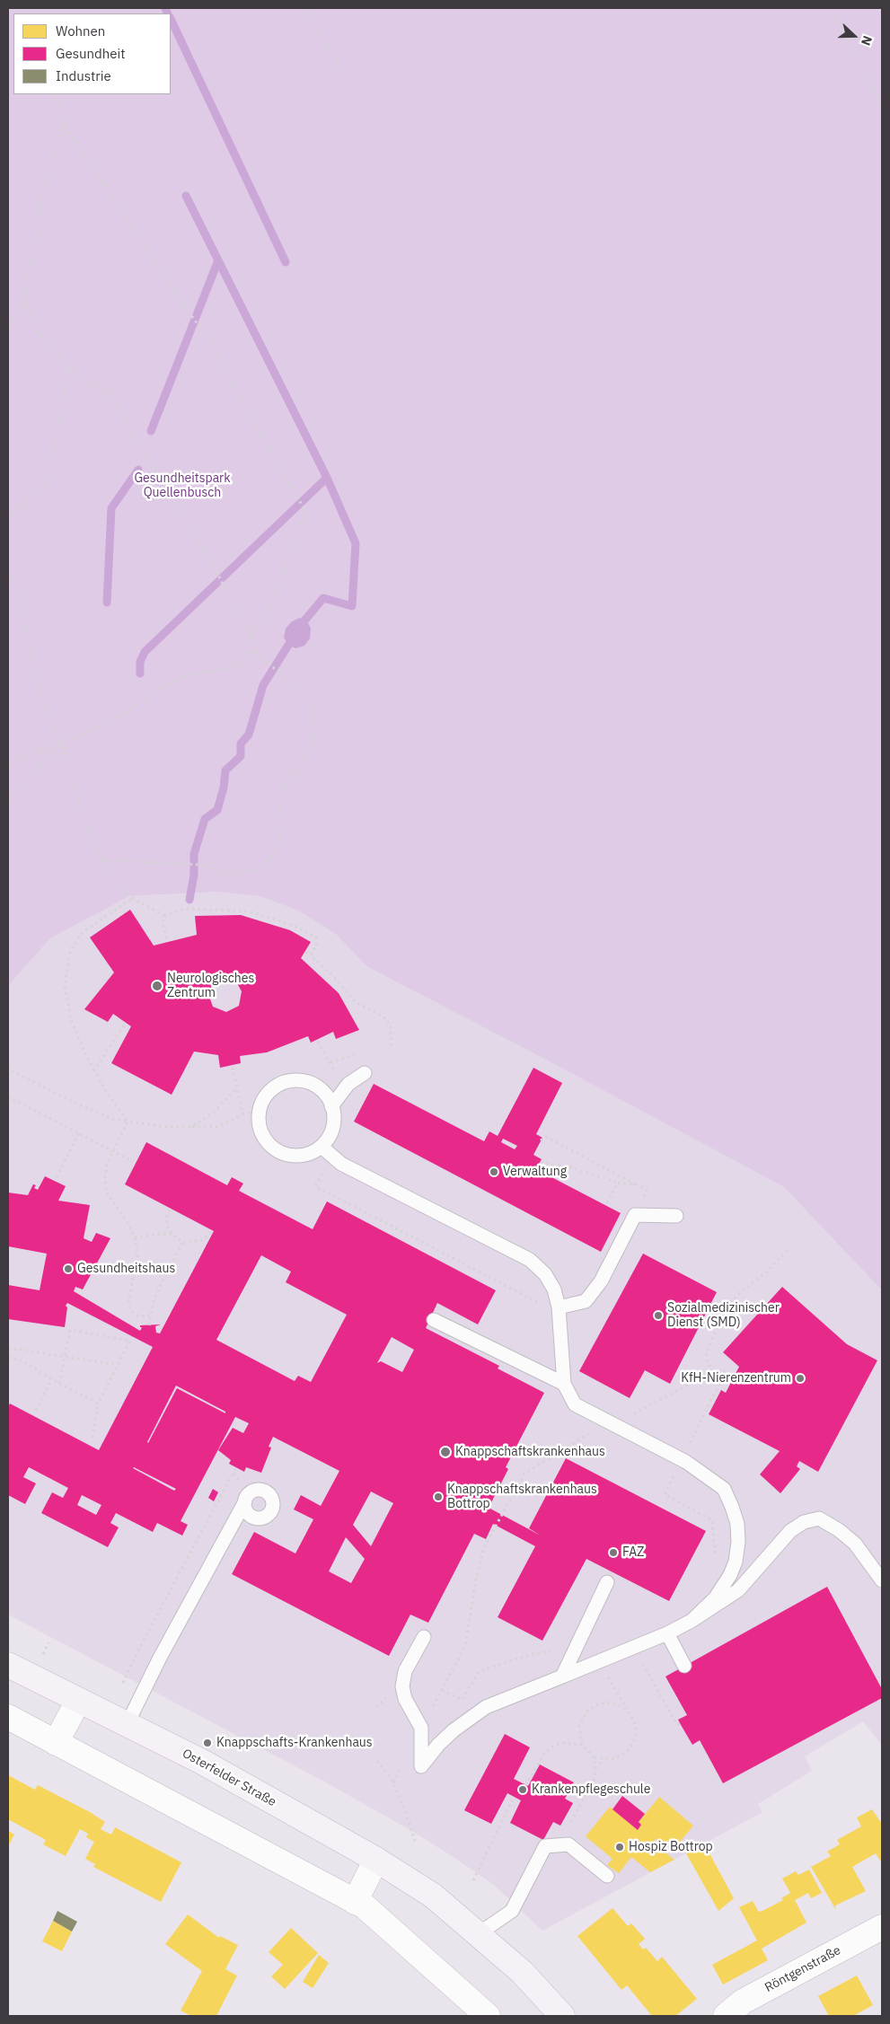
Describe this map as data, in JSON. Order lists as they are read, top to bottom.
{
  "streets": {
    "main road": ["Osterfelder Straße"],
    "street": ["Röntgenstraße"]
  },
  "parks": ["Gesundheitspark Quellenbusch"],
  "places": [
    "Neurologisches Zentrum",
    "Verwaltung",
    "Gesundheitshaus",
    "Sozialmedizinischer Dienst (SMD)",
    "KfH-Nierenzentrum",
    "Knappschaftskrankenhaus",
    "Knappschaftskrankenhaus Bottrop",
    "FAZ",
    "Knappschafts-Krankenhaus",
    "Krankenpflegeschule",
    "Hospiz Bottrop"
  ],
  "legend": ["Wohnen", "Gesundheit", "Industrie"],
  "north": "right"
}
